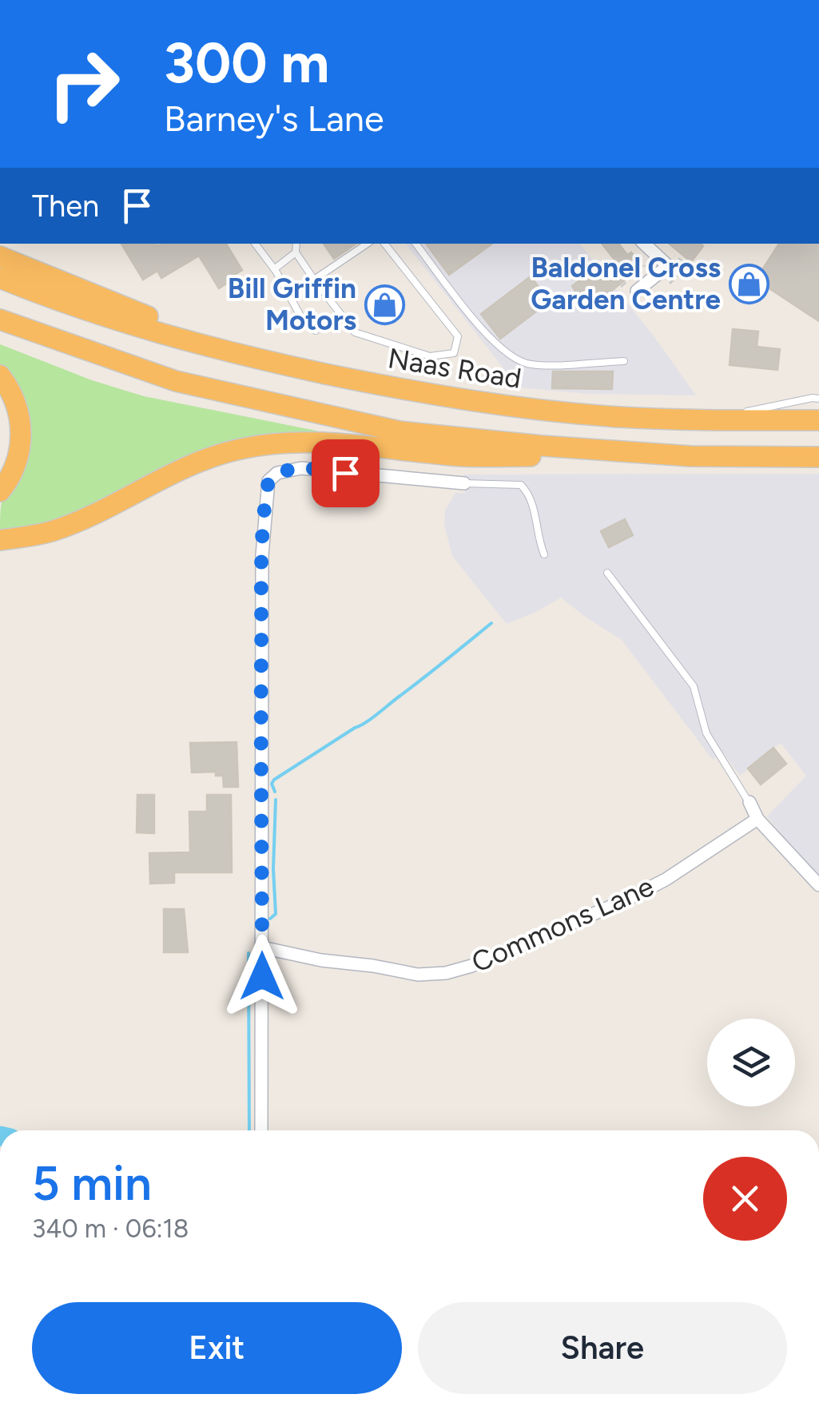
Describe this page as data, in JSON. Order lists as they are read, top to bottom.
{
  "streets": {
    "highway": ["Naas Road"],
    "street": ["Commons Lane"]
  },
  "places": {
    "shop": ["Baldonel Cross Garden Centre", "Bill Griffin Motors"]
  },
  "page": {
    "turn": ["300 m", "Barney's Lane"],
    "then": "Then",
    "heading": ["5 min", "340 m · 06:18"],
    "buttons": ["Exit", "Share"]
  }
}
